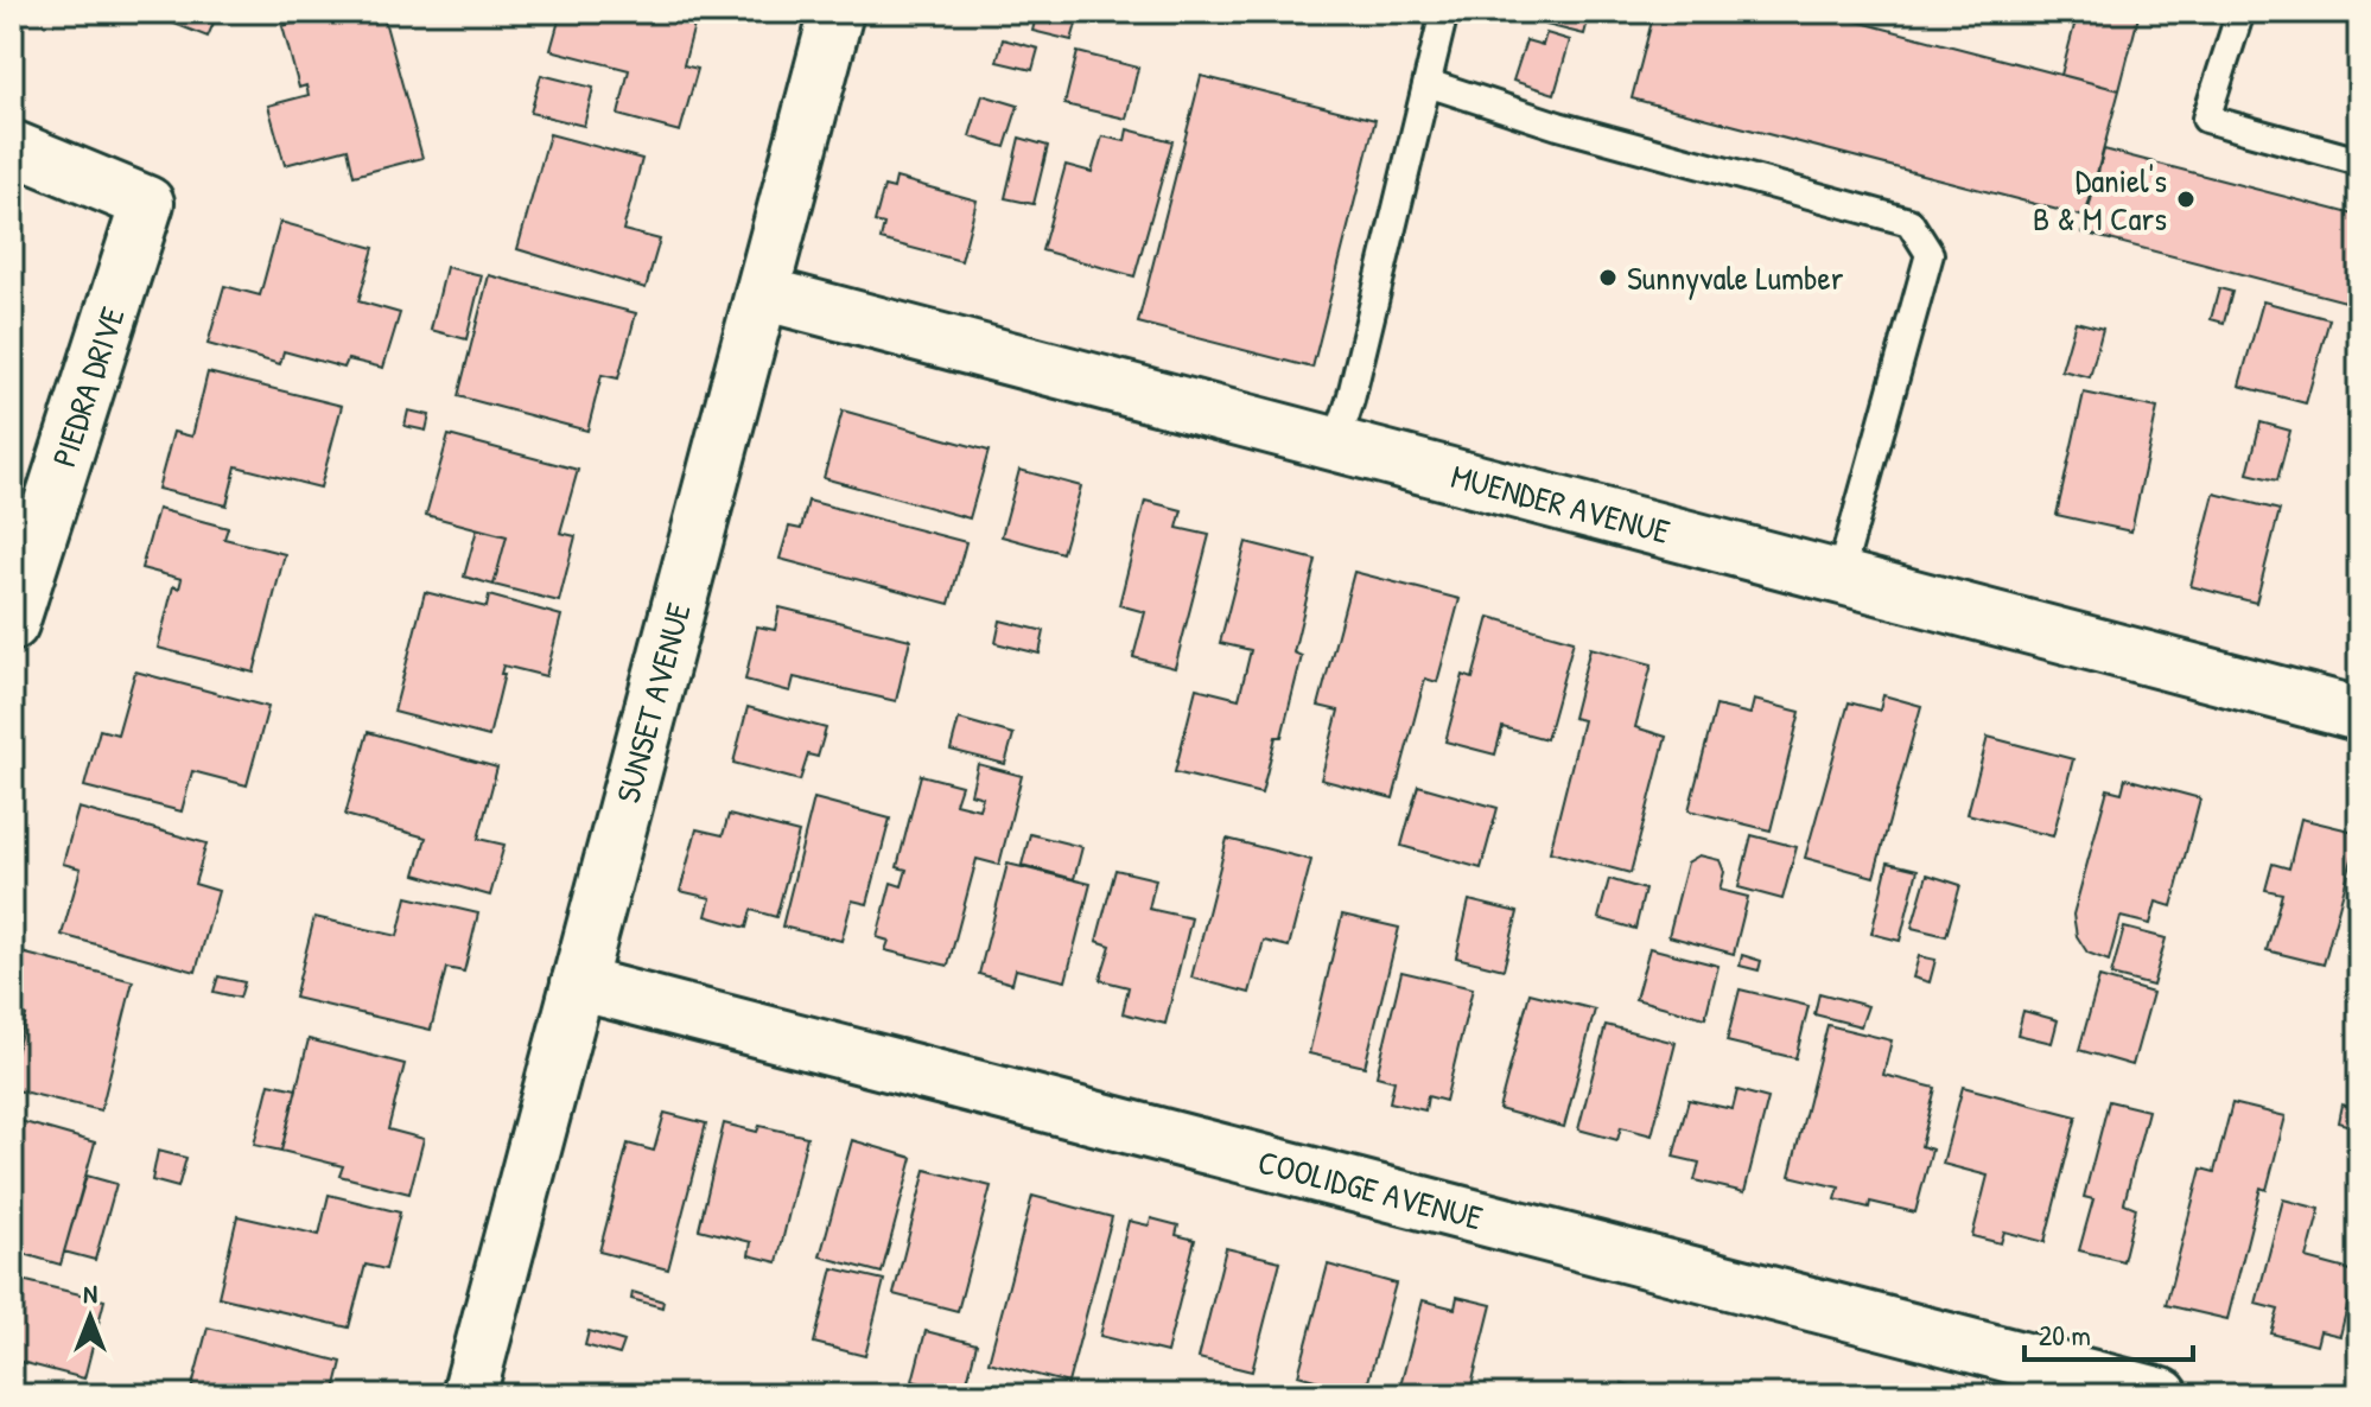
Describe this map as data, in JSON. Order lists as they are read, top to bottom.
{
  "streets": {
    "street": [
      "PIEDRA DRIVE",
      "MUENDER AVENUE",
      "SUNSET AVENUE",
      "COOLIDGE AVENUE"
    ]
  },
  "crossings": [
    ["MUENDER AVENUE", "SUNSET AVENUE"],
    ["SUNSET AVENUE", "COOLIDGE AVENUE"]
  ],
  "places": ["Daniel's B & M Cars", "Sunnyvale Lumber"],
  "scale_bar": "20 m",
  "north": "top"
}
